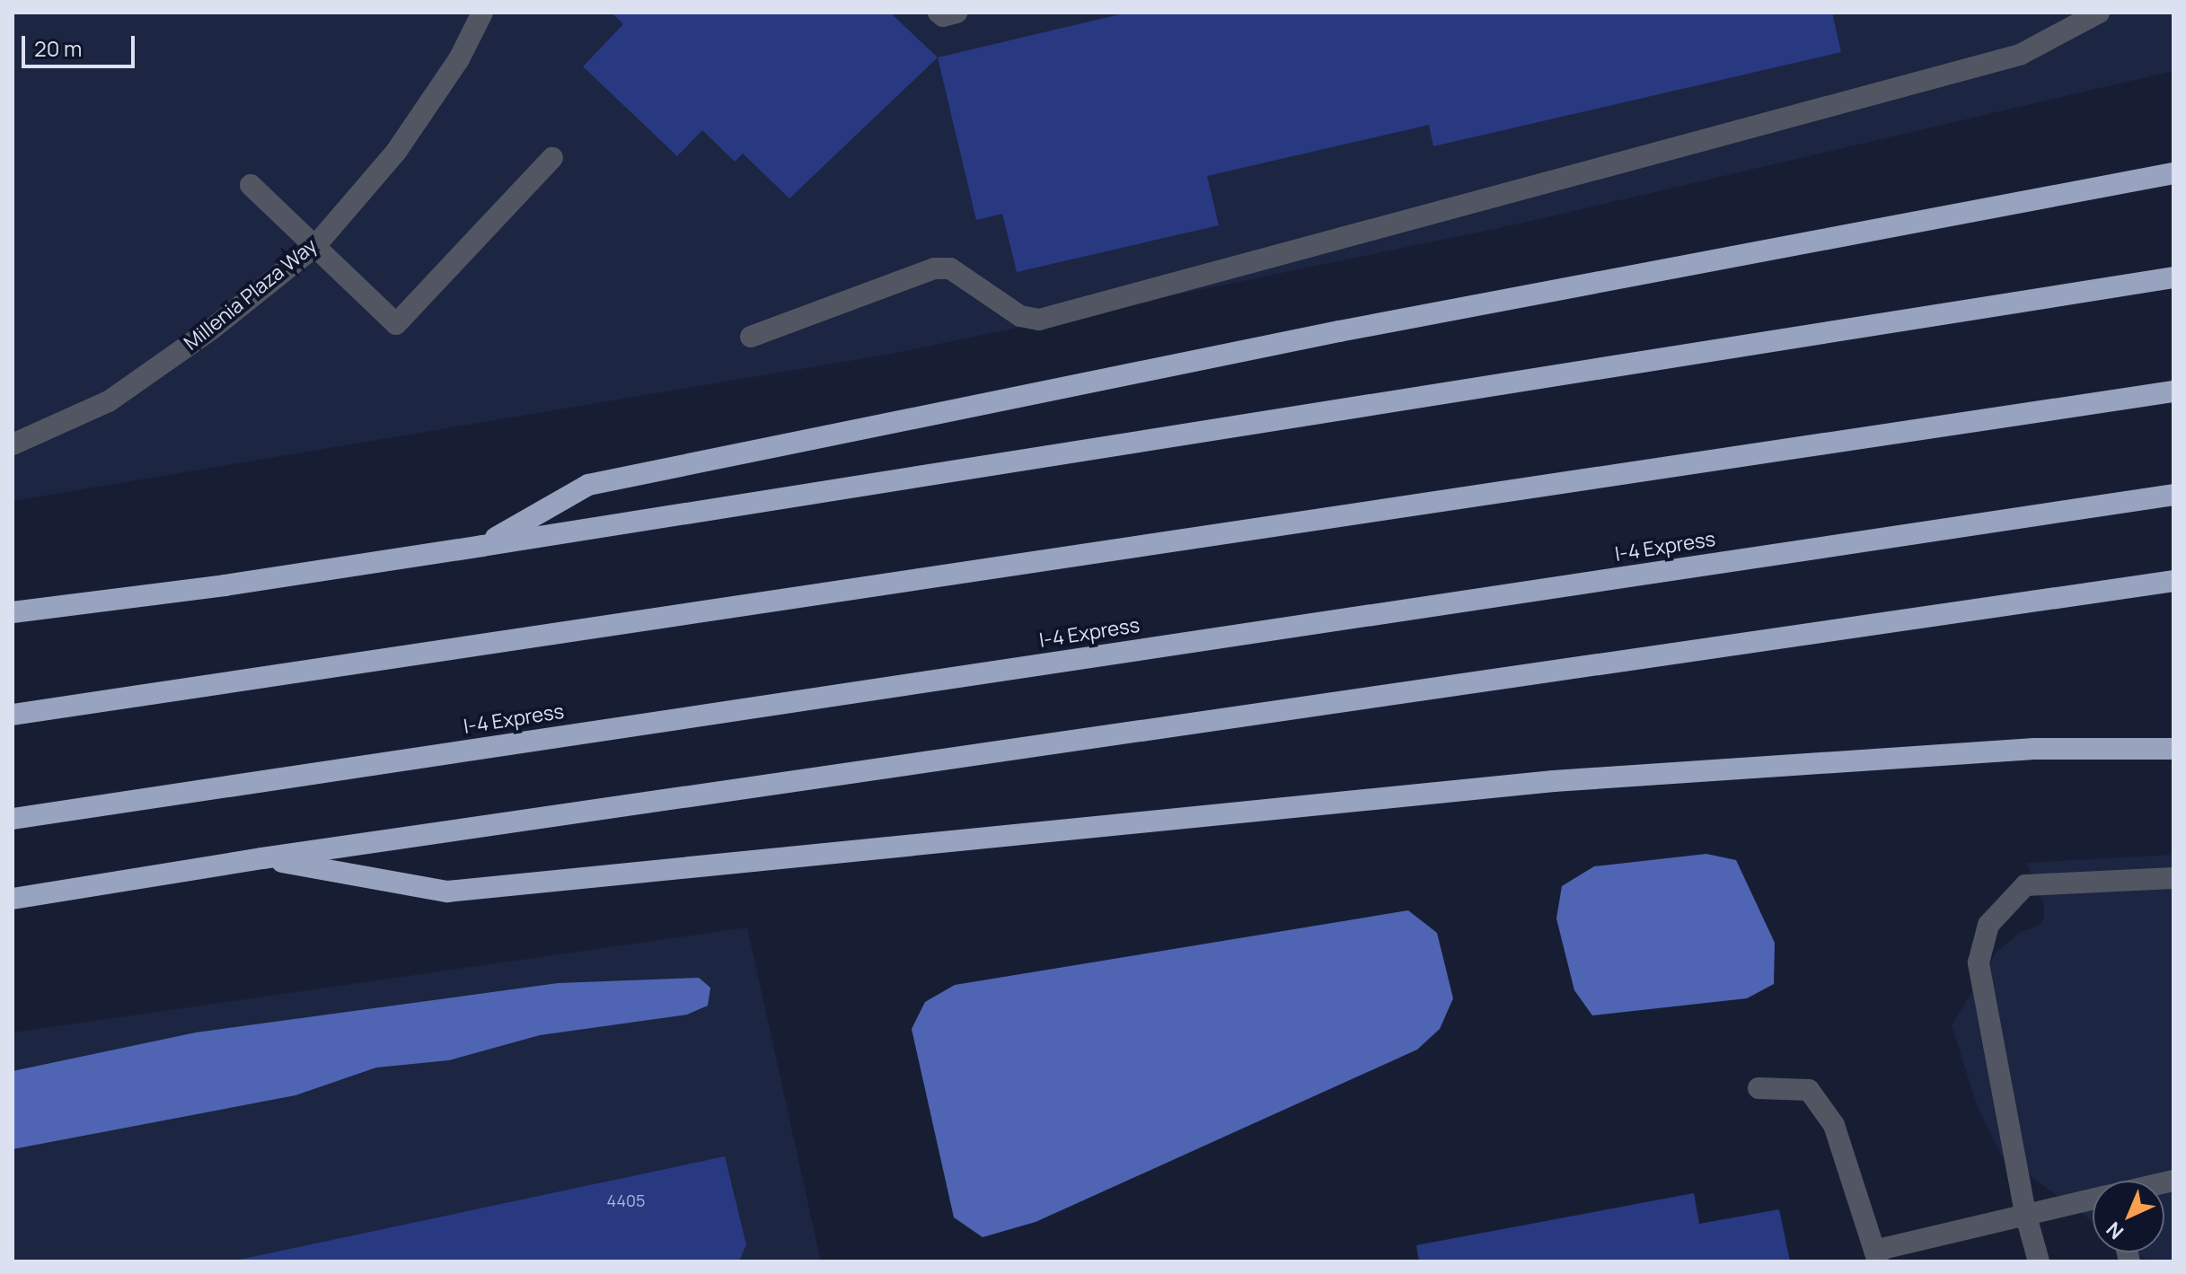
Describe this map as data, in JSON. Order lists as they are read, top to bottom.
{
  "streets": {
    "highway": ["I-4 Express"],
    "street": ["Millenia Plaza Way"]
  },
  "house_numbers": ["4405"],
  "scale_bar": "20 m",
  "north": "bottom left"
}
